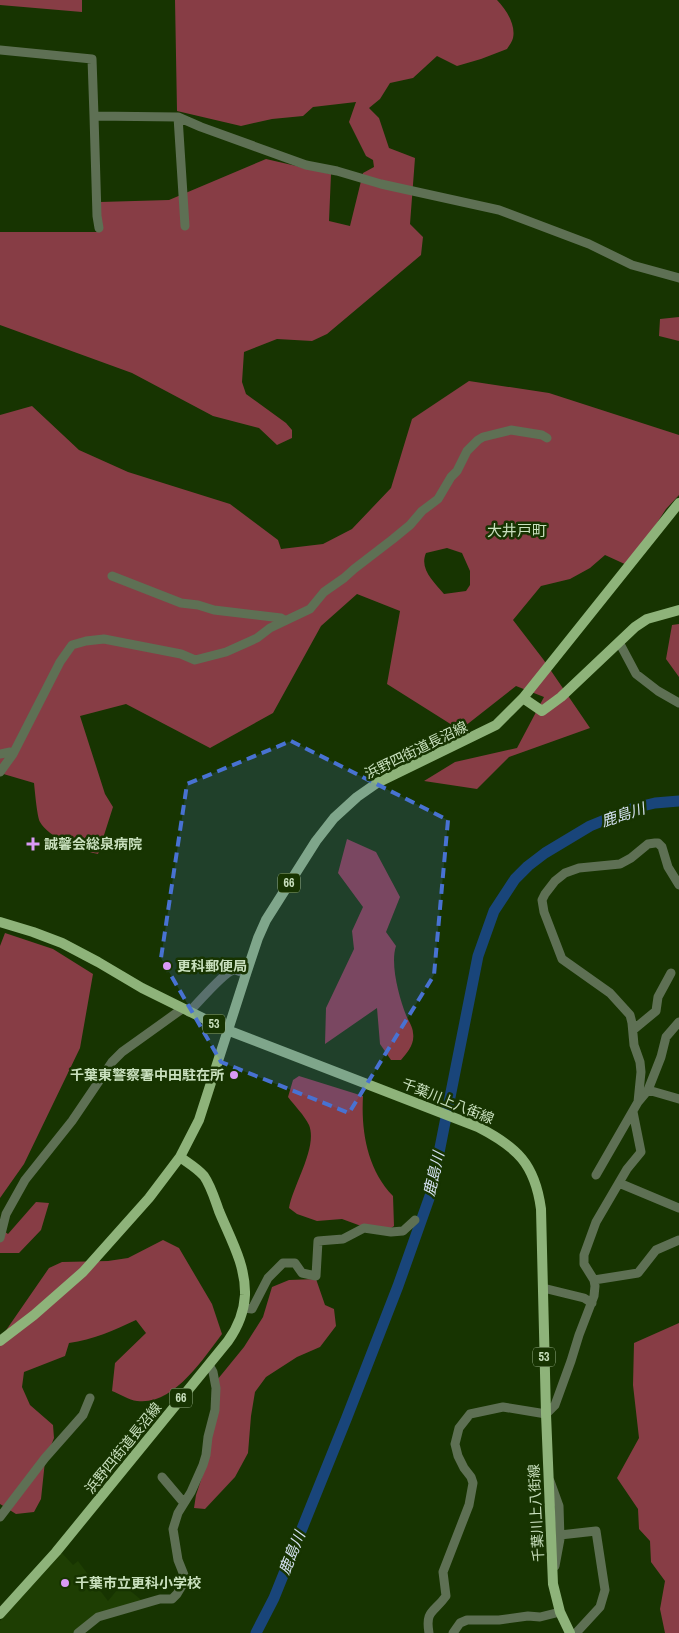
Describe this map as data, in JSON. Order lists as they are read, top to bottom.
{
  "streets": {
    "main road": [
      "浜野四街道長沼線",
      "66",
      "53",
      "千葉川上八街線"
    ]
  },
  "crossings": [
    ["浜野四街道長沼線", "千葉川上八街線"]
  ],
  "districts": ["大井戸町"],
  "water": ["鹿島川"],
  "places": {
    "health": ["誠馨会総泉病院"],
    "other": ["更科郵便局", "千葉東警察署中田駐在所", "千葉市立更科小学校"]
  }
}
